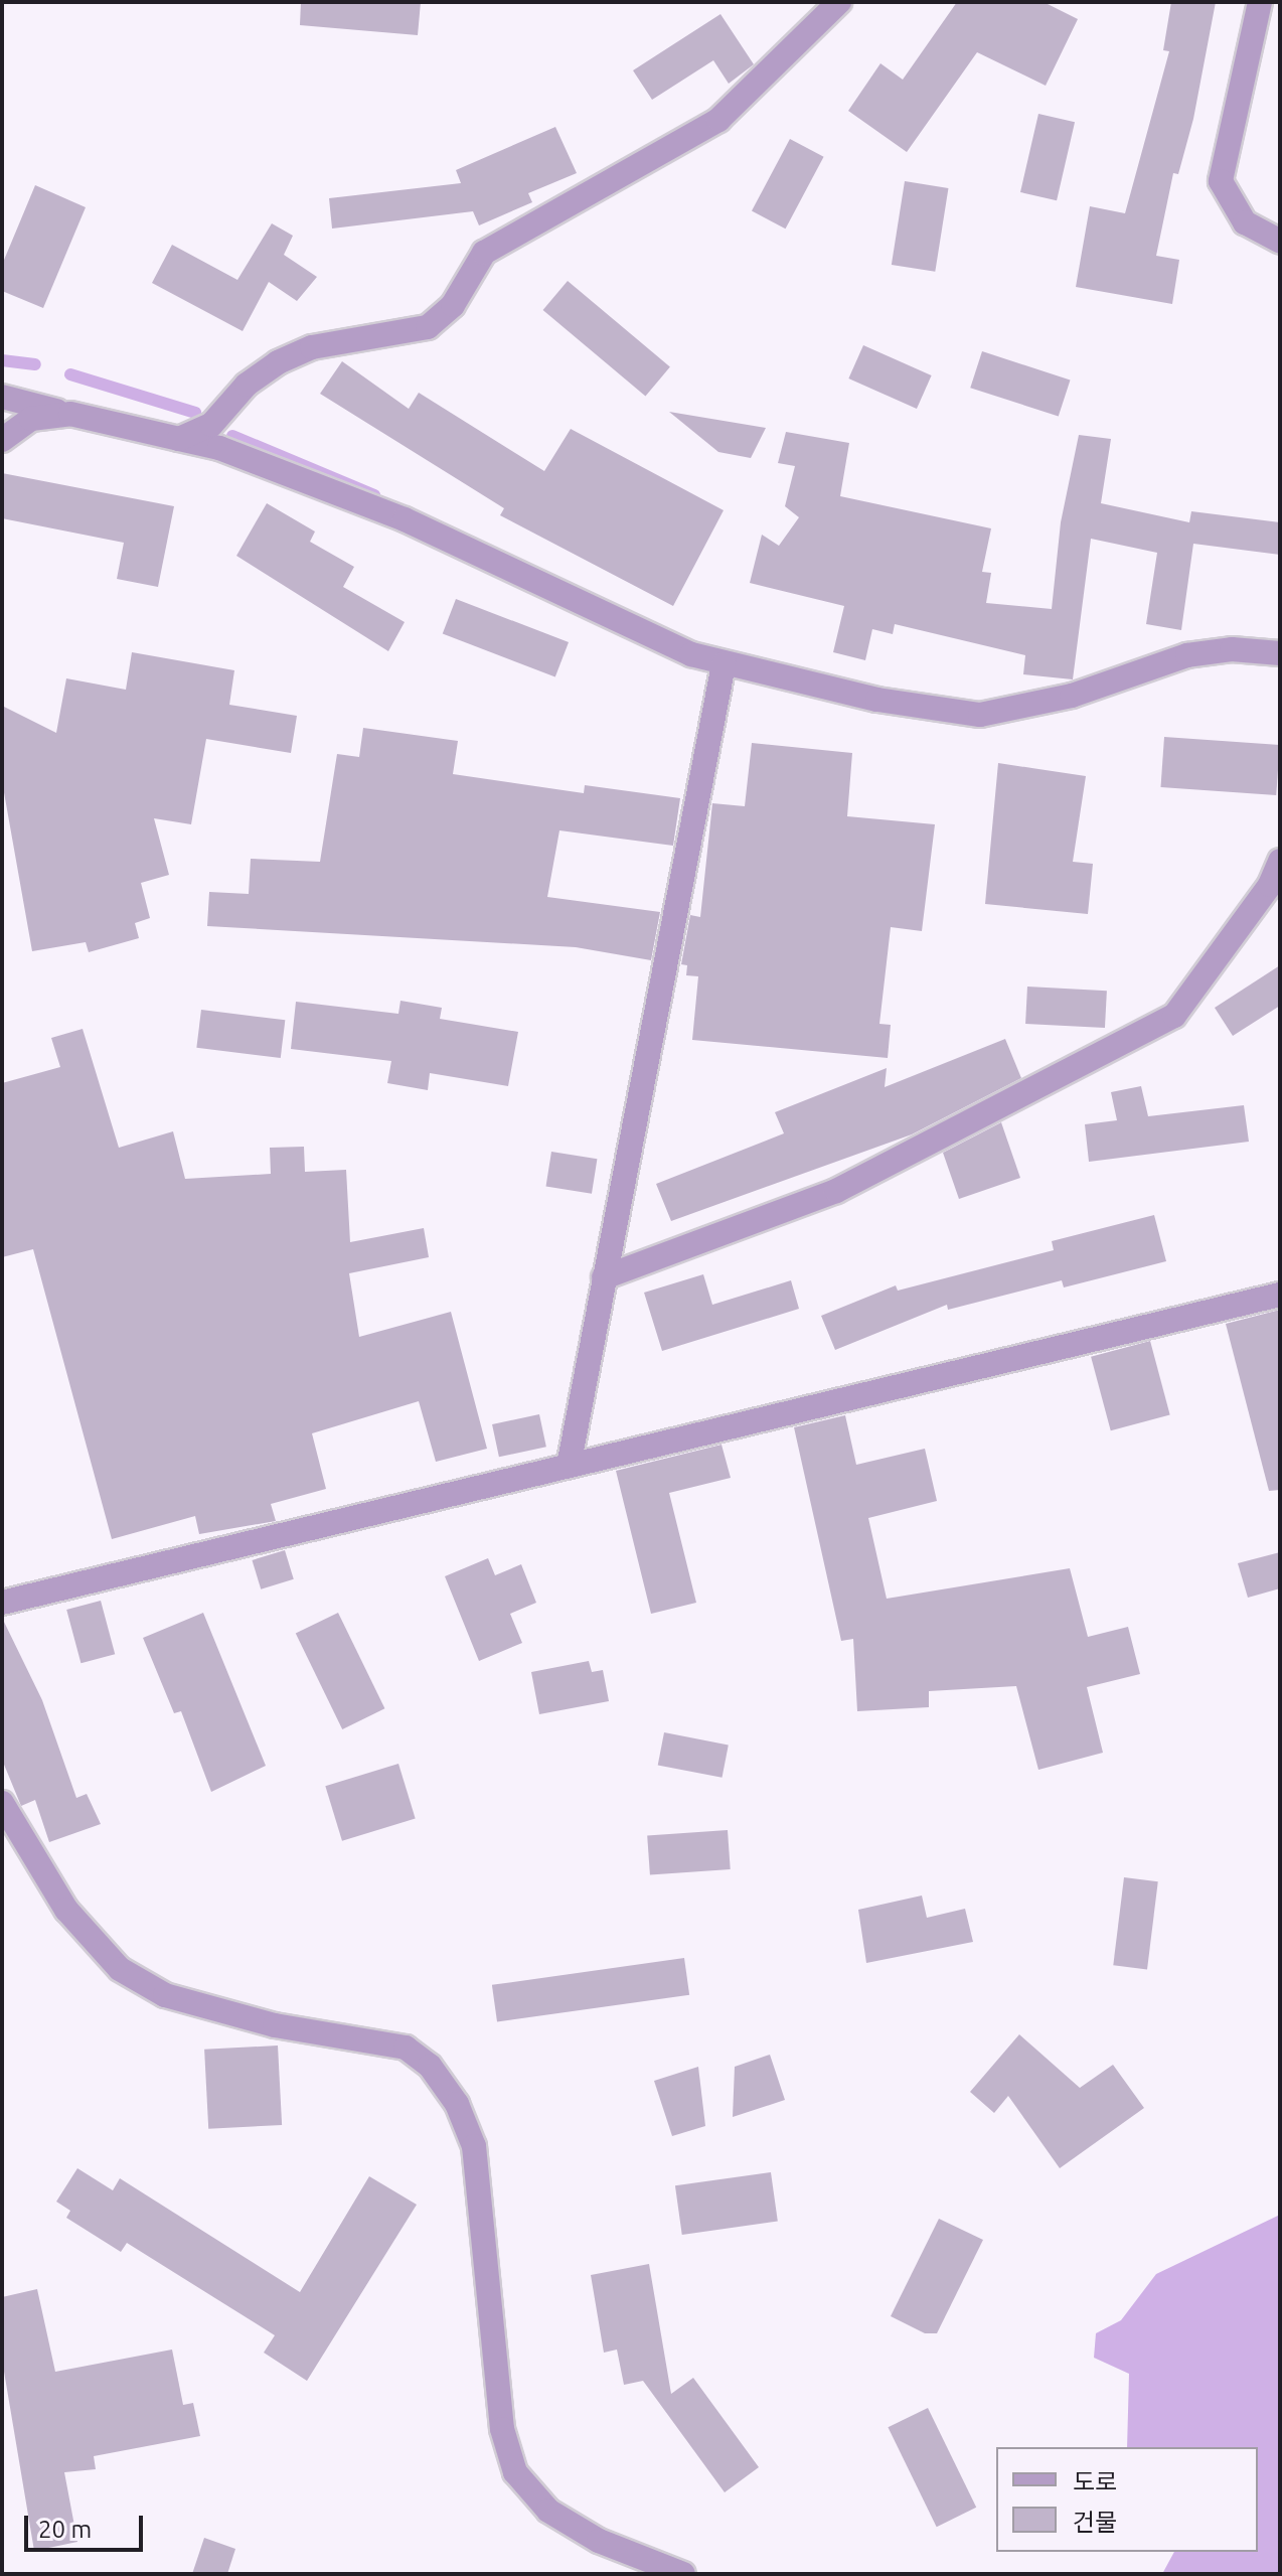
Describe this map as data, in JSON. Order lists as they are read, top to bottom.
{
  "legend": ["도로", "건물"],
  "scale_bar": "20 m"
}
